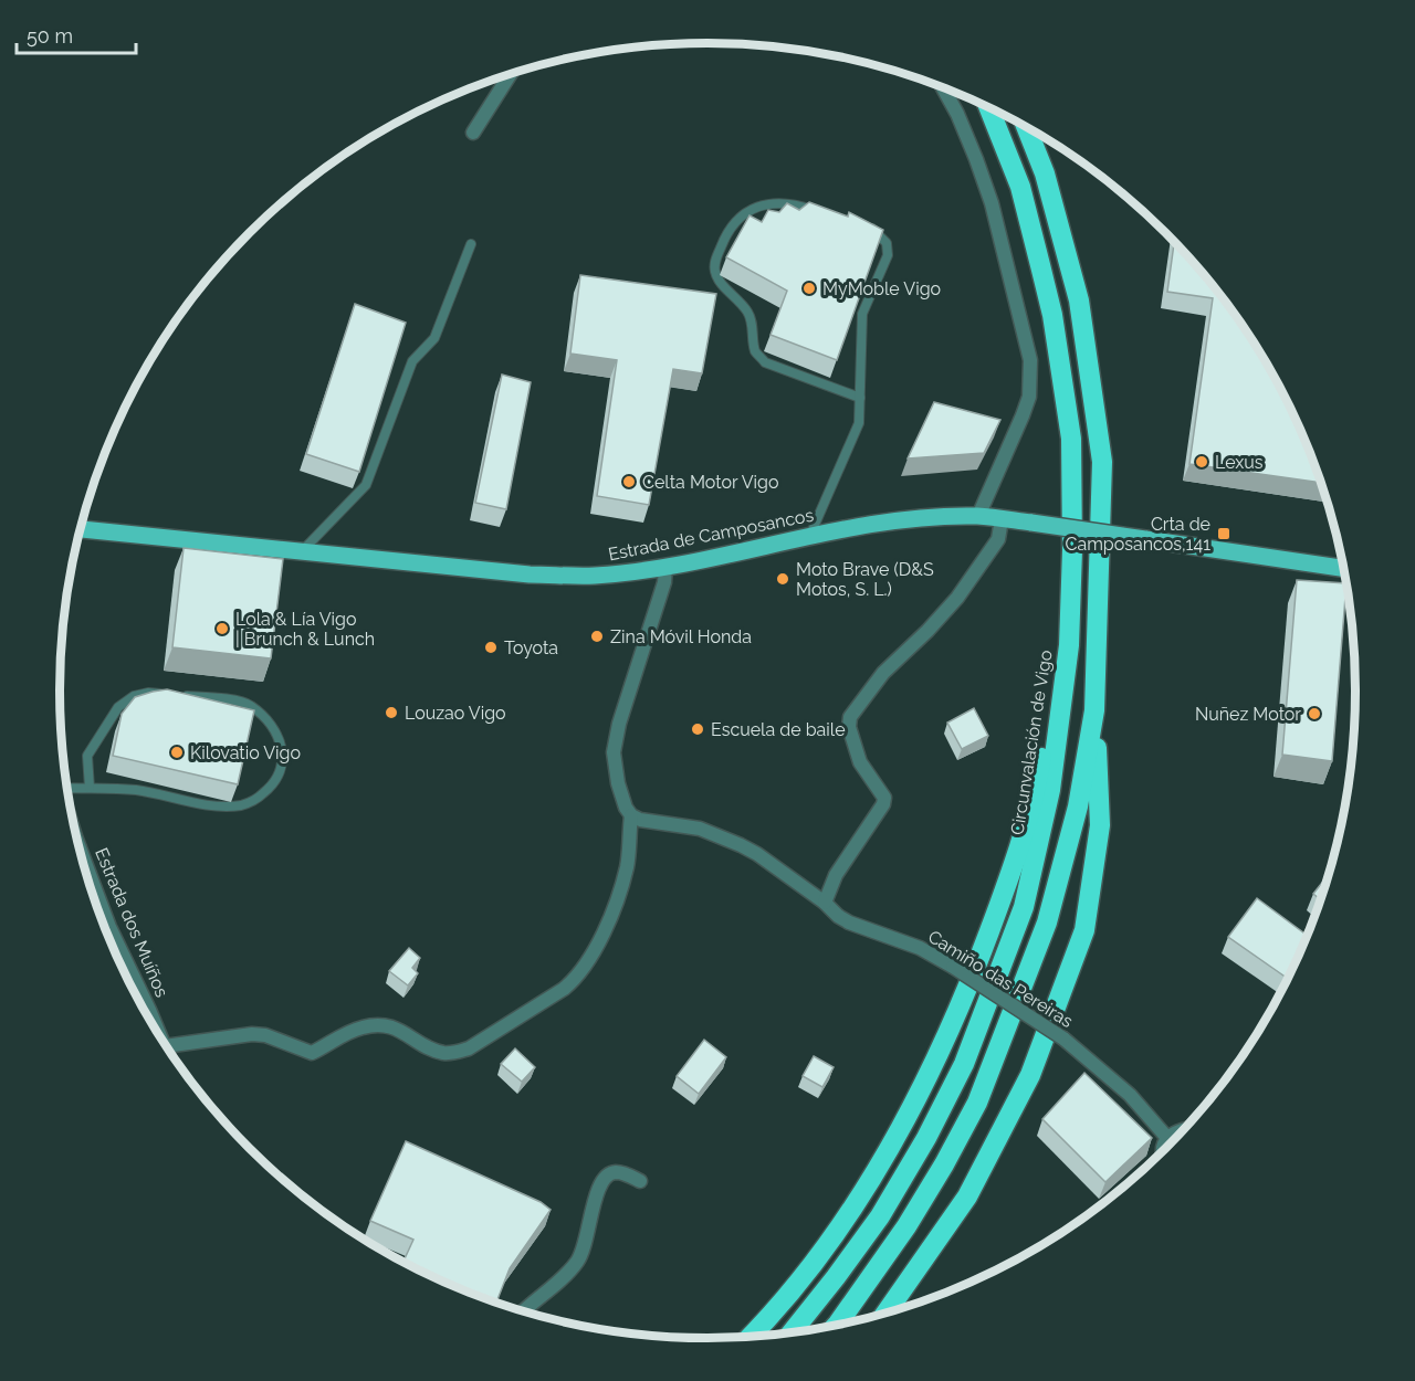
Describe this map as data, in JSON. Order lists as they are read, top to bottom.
{
  "streets": {
    "highway": ["Circunvalación de Vigo"],
    "main road": ["Estrada de Camposancos"],
    "street": ["Estrada dos Muíños", "Camiño das Pereiras"]
  },
  "places": {
    "other": [
      "MyMoble Vigo",
      "Lexus",
      "Celta Motor Vigo",
      "Moto Brave (D&S Motos, S. L.)",
      "Lola & Lía Vigo | Brunch & Lunch",
      "Zina Móvil Honda",
      "Toyota",
      "Louzao Vigo",
      "Nuñez Motor",
      "Escuela de baile",
      "Kilovatio Vigo"
    ],
    "transit": ["Crta de Camposancos,141"]
  },
  "scale_bar": "50 m"
}
